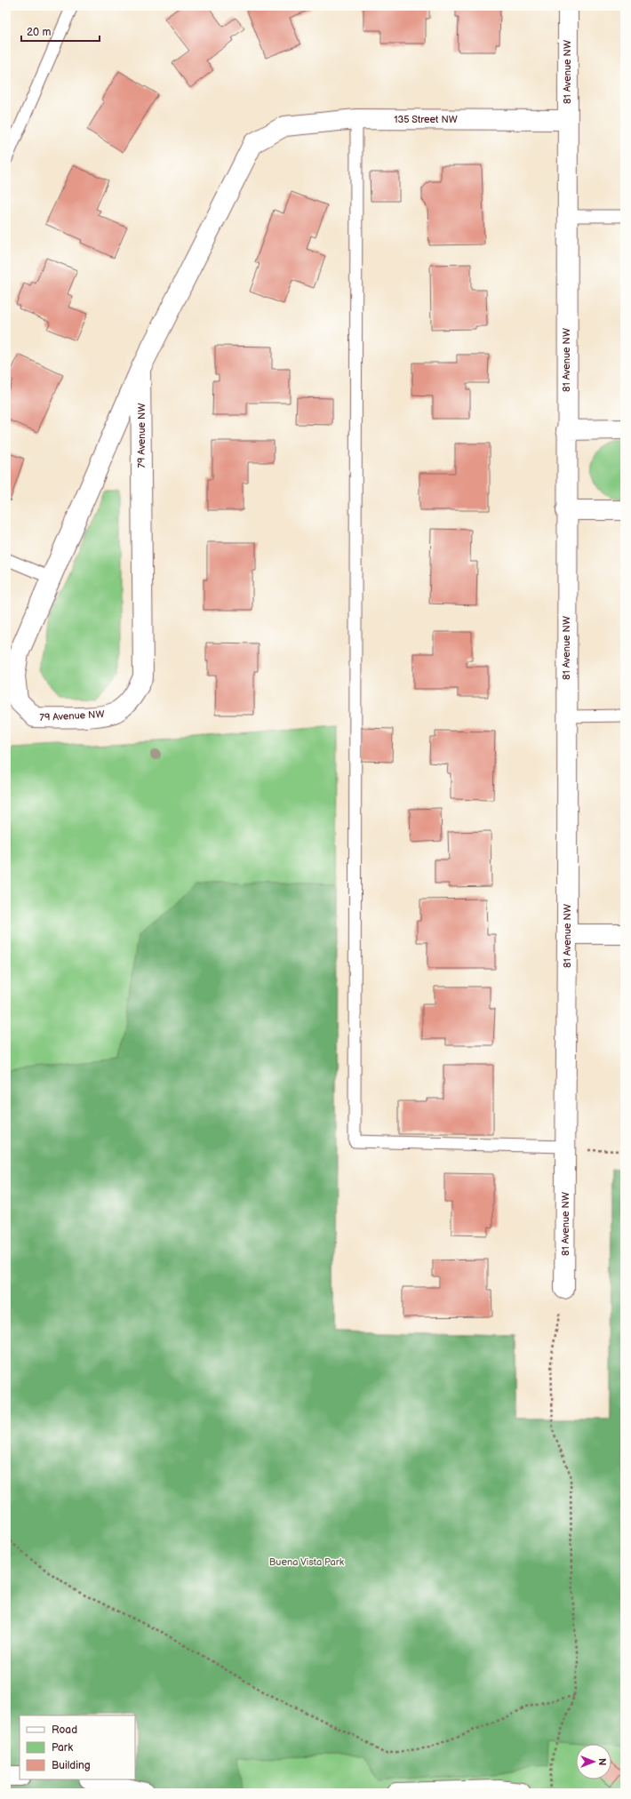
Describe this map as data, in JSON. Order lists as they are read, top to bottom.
{
  "streets": {
    "street": ["81 Avenue NW", "135 Street NW", "79 Avenue NW"]
  },
  "crossings": [
    ["81 Avenue NW", "135 Street NW"],
    ["135 Street NW", "79 Avenue NW"]
  ],
  "parks": ["Buena Vista Park"],
  "legend": ["Road", "Park", "Building"],
  "scale_bar": "20 m",
  "north": "right"
}
